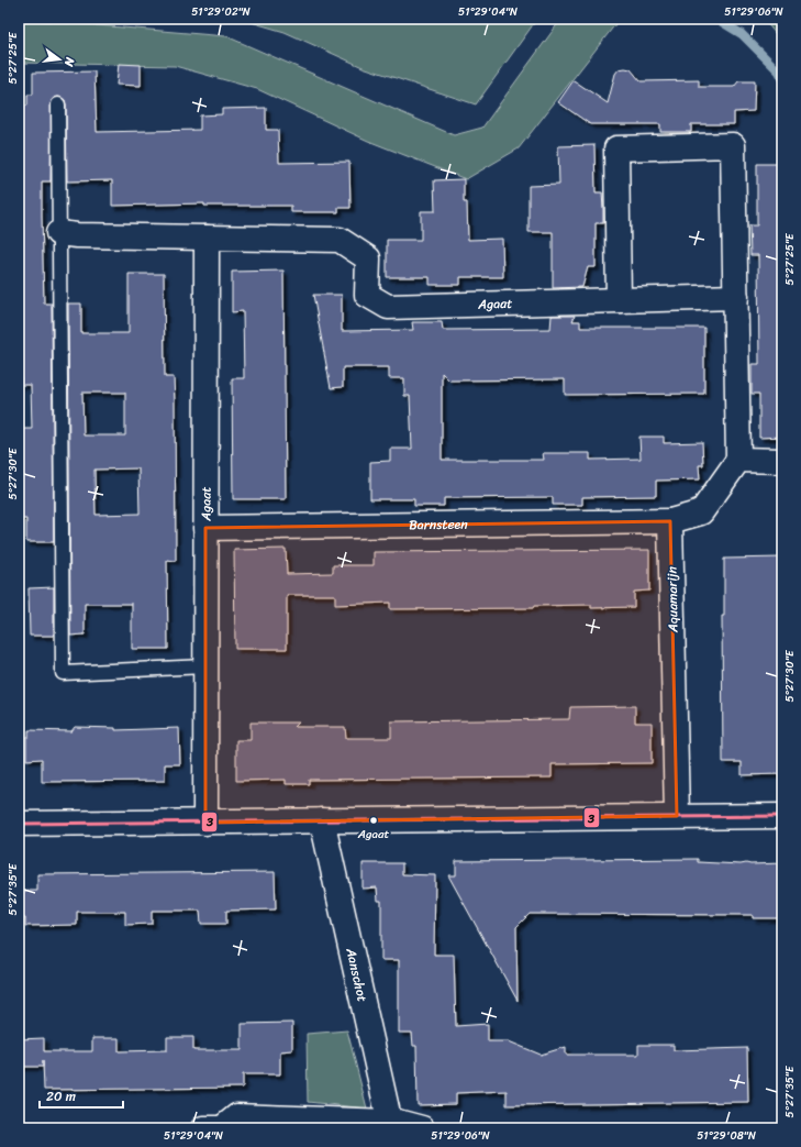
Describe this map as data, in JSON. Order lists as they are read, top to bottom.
{
  "streets": {
    "street": [
      "Agaat",
      "Barnsteen",
      "Aquamarijn",
      "Aanschot"
    ]
  },
  "crossings": [
    ["Agaat", "Barnsteen"],
    ["Barnsteen", "Aquamarijn"]
  ],
  "places": ["Agaat"],
  "lines": ["transit line 3"],
  "scale_bar": "20 m",
  "north": "right",
  "coordinates": [
    "51°29'02\"N",
    "51°29'04\"N",
    "51°29'06\"N",
    "5°27'25\"E",
    "5°27'30\"E",
    "5°27'35\"E",
    "51°29'08\"N"
  ]
}
